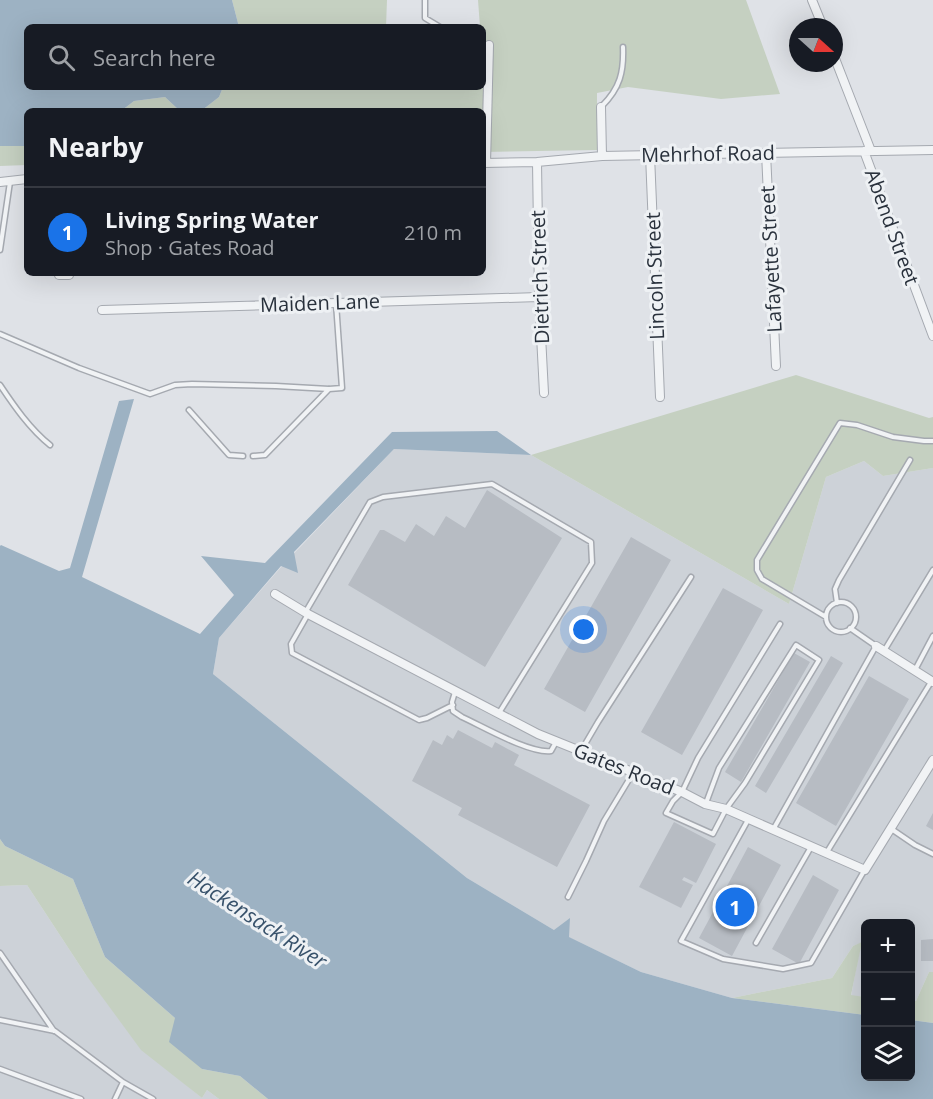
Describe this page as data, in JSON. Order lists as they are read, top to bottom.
{
  "streets": {
    "street": [
      "Mehrhof Road",
      "Abend Street",
      "Lafayette Street",
      "Lincoln Street",
      "Dietrich Street",
      "Maiden Lane",
      "Gates Road"
    ]
  },
  "crossings": [
    ["Mehrhof Road", "Abend Street"],
    ["Mehrhof Road", "Lafayette Street"],
    ["Mehrhof Road", "Lincoln Street"],
    ["Mehrhof Road", "Dietrich Street"],
    ["Dietrich Street", "Maiden Lane"]
  ],
  "water": ["Hackensack River"],
  "north": "right",
  "page": {
    "search": "Search here",
    "heading": "Nearby",
    "list": [
      {
        "mark": "1",
        "name": "Living Spring Water",
        "note": "Shop · Gates Road",
        "value": "210 m"
      }
    ],
    "pins": "1",
    "map_buttons": ["+", "−"]
  }
}
